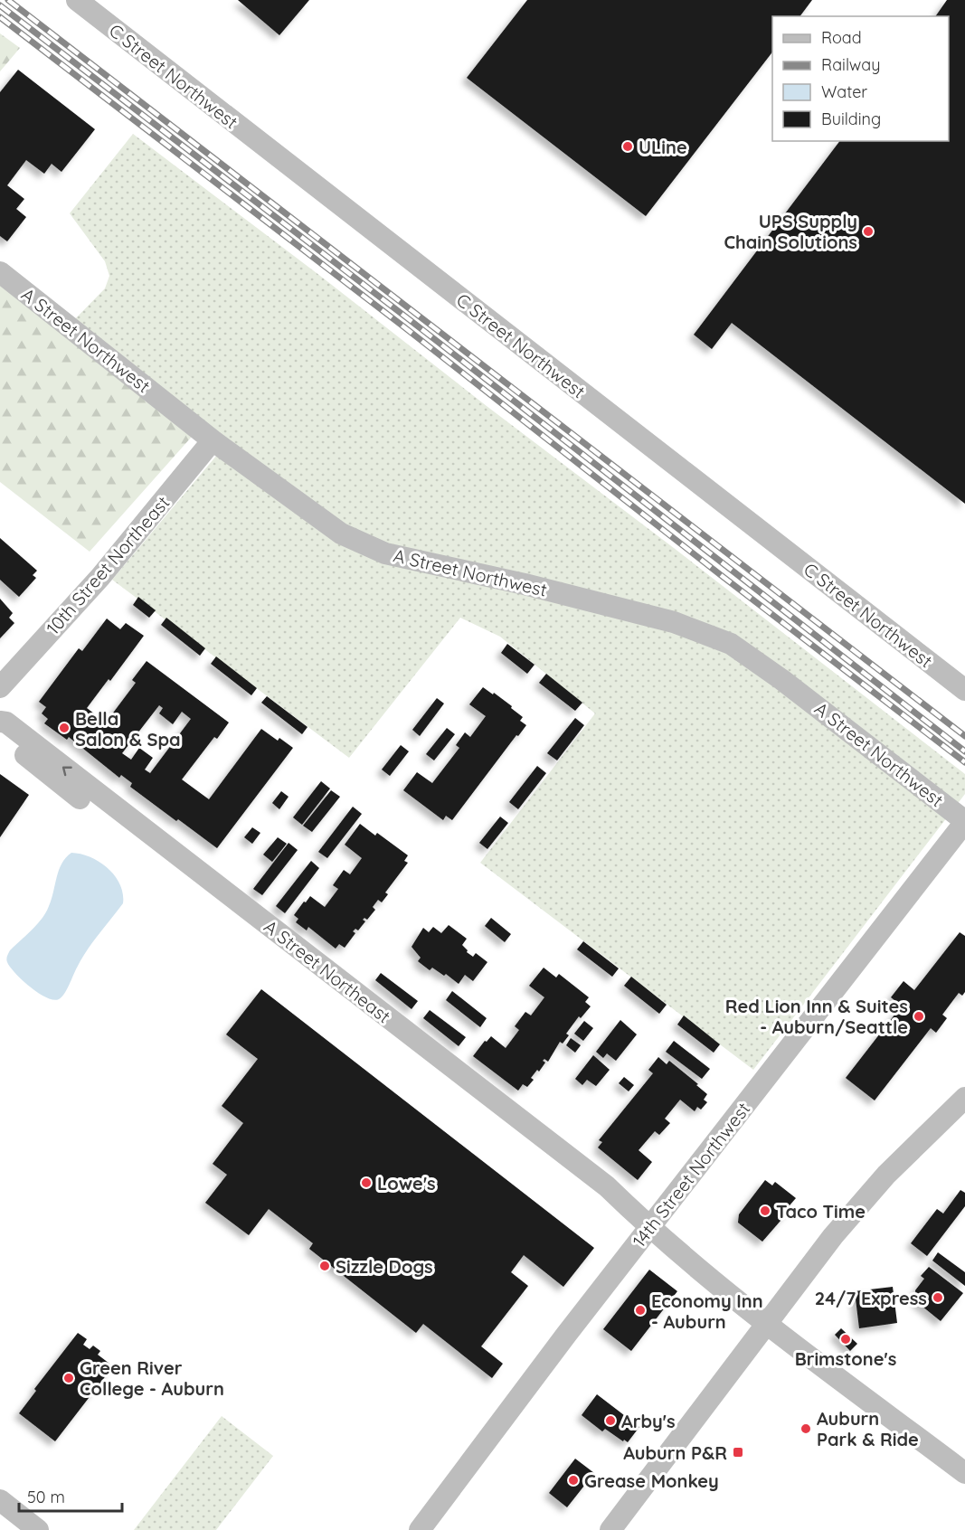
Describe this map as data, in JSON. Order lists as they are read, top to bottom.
{
  "streets": {
    "street": [
      "C Street Northwest",
      "A Street Northwest",
      "10th Street Northeast",
      "A Street Northeast",
      "14th Street Northwest"
    ]
  },
  "crossings": [
    ["A Street Northwest", "10th Street Northeast"],
    ["A Street Northwest", "14th Street Northwest"],
    ["A Street Northeast", "14th Street Northwest"]
  ],
  "places": {
    "other": [
      "ULine",
      "UPS Supply Chain Solutions",
      "Bella Salon & Spa",
      "Red Lion Inn & Suites - Auburn/Seattle",
      "Lowe's",
      "Taco Time",
      "Sizzle Dogs",
      "24/7 Express",
      "Economy Inn - Auburn",
      "Brimstone's",
      "Green River College - Auburn",
      "Arby's",
      "Auburn Park & Ride",
      "Grease Monkey"
    ],
    "transit": ["Auburn P&R"]
  },
  "legend": [
    "Road",
    "Railway",
    "Water",
    "Building"
  ],
  "scale_bar": "50 m"
}
